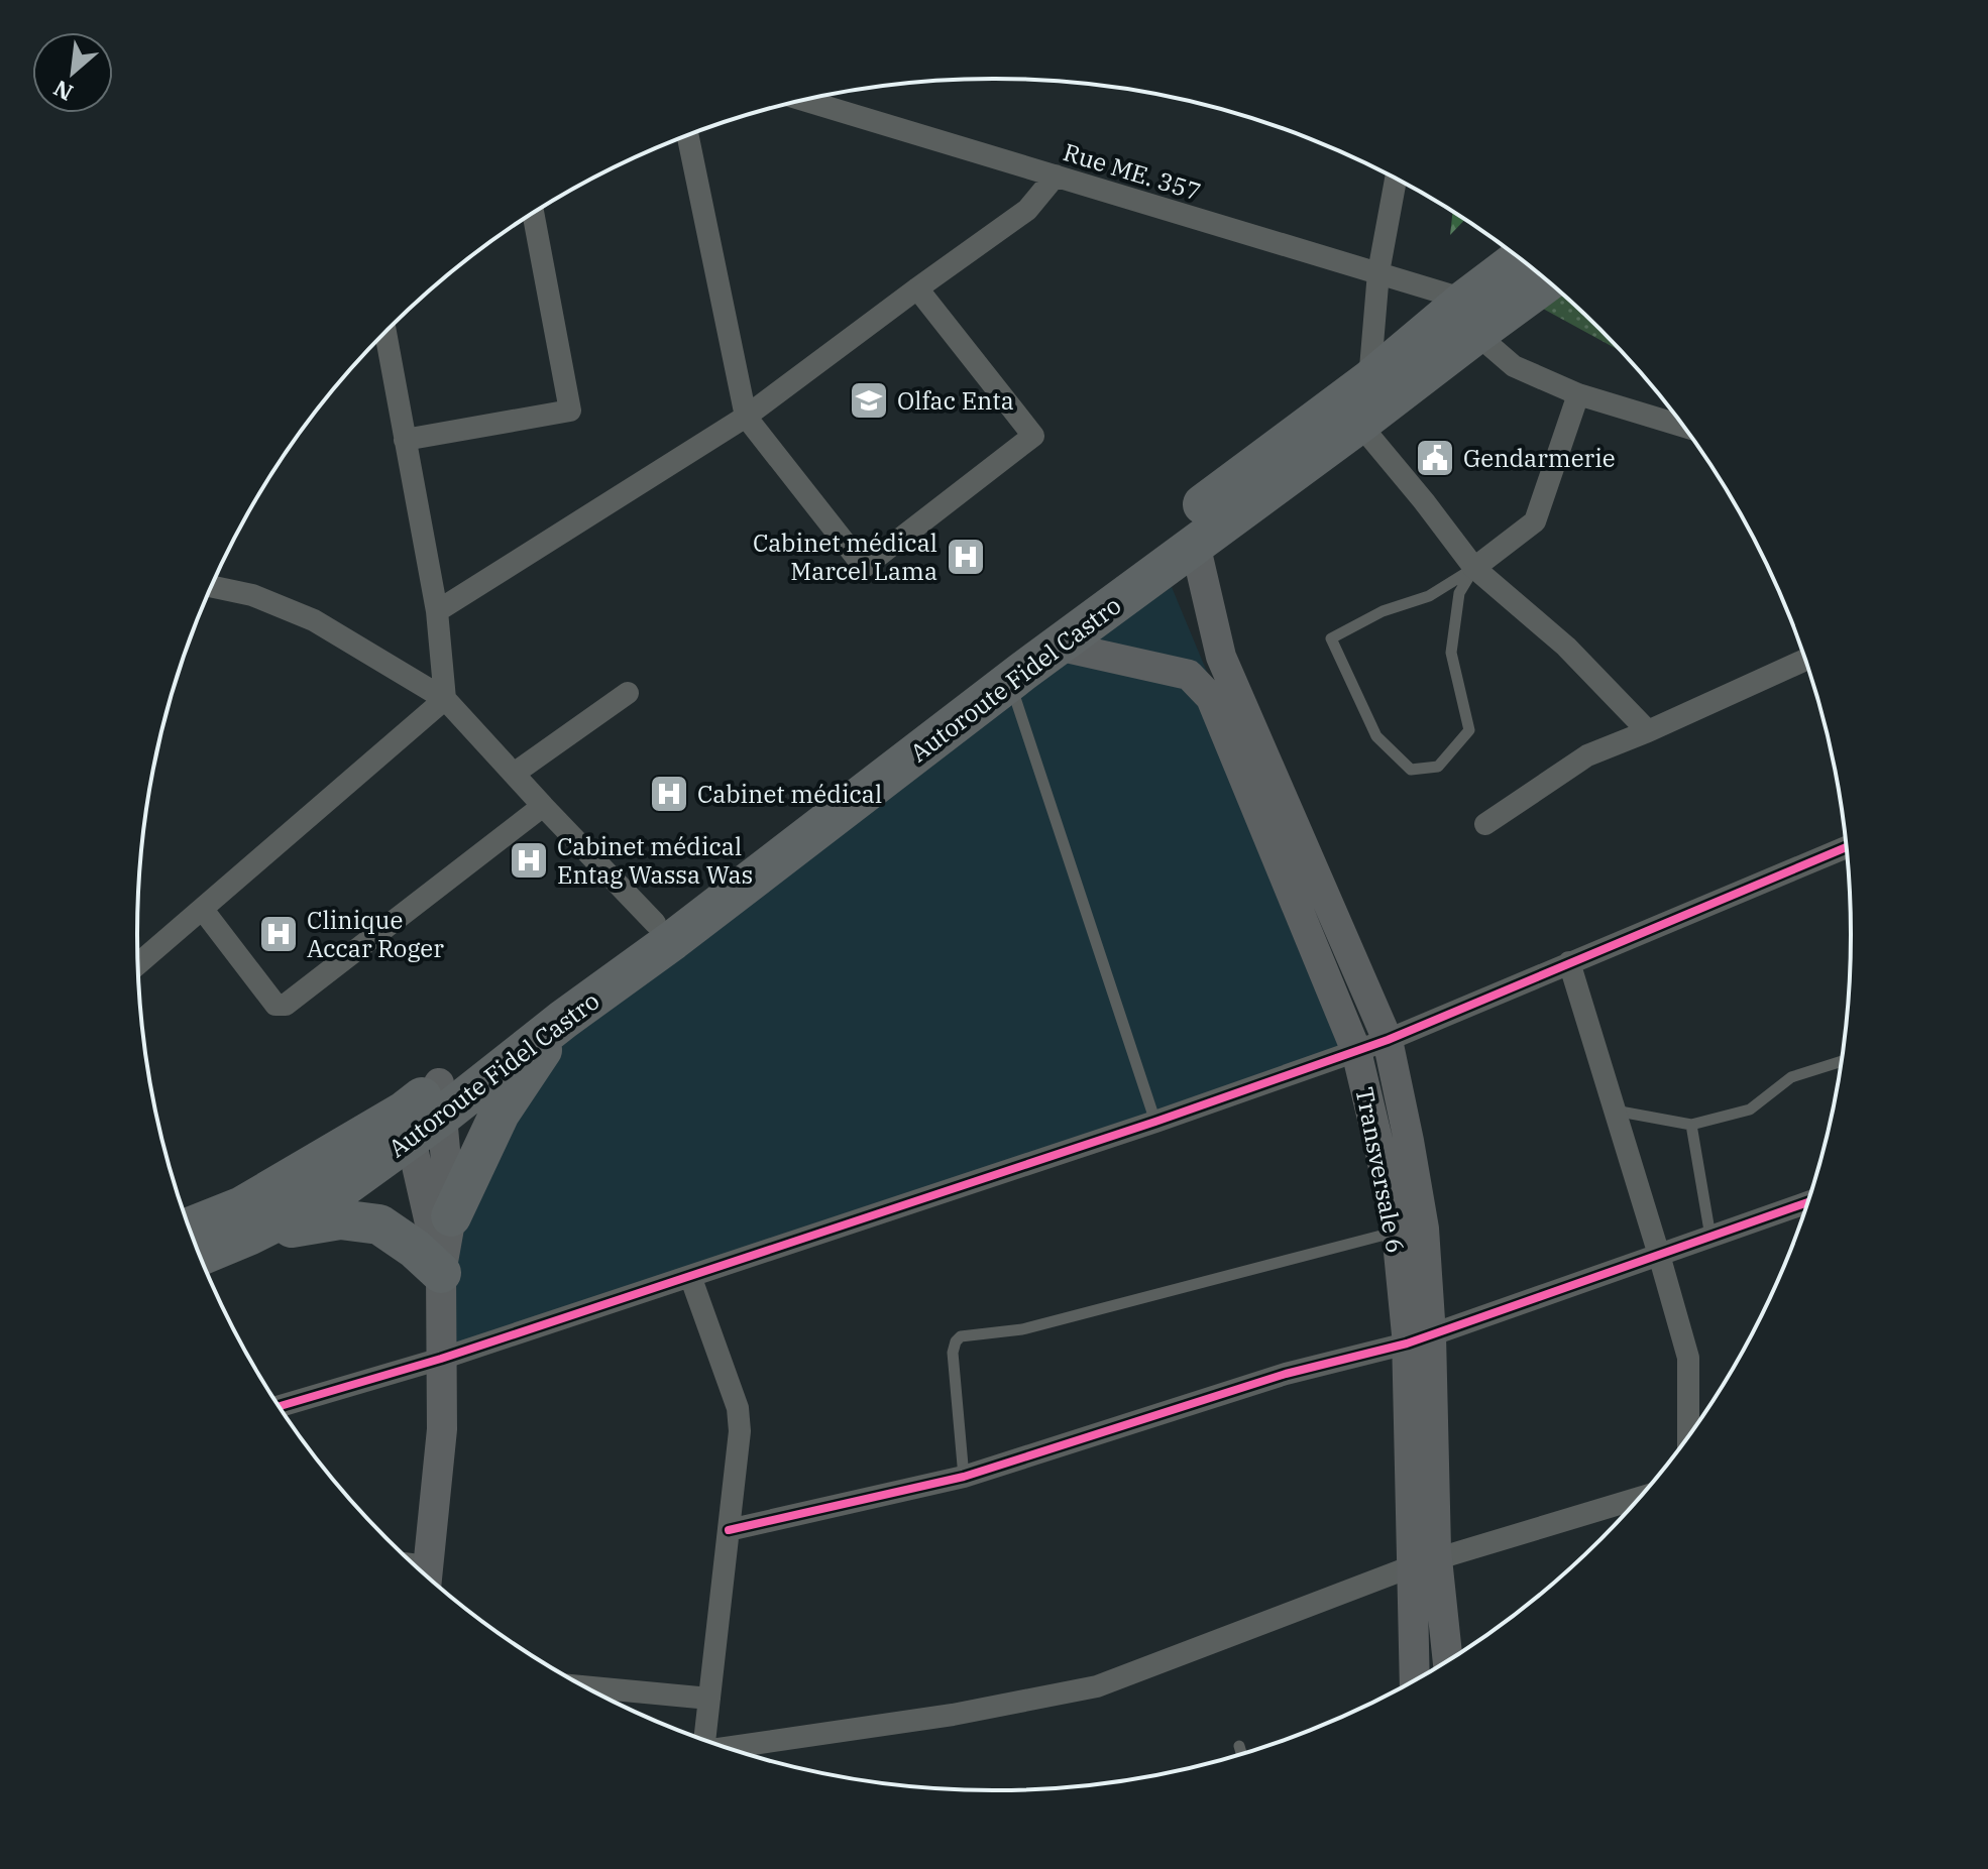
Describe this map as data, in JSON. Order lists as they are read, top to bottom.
{
  "streets": {
    "highway": ["Autoroute Fidel Castro"],
    "main road": ["Transversale 6"],
    "street": ["Rue ME. 357"]
  },
  "crossings": [
    ["Rue ME. 357", "Autoroute Fidel Castro"],
    ["Autoroute Fidel Castro", "Transversale 6"]
  ],
  "places": {
    "school or university": ["Olfac Enta"],
    "public building": ["Gendarmerie"],
    "hospital": [
      "Cabinet médical Marcel Lama",
      "Cabinet médical",
      "Cabinet médical Entag Wassa Was",
      "Clinique Accar Roger"
    ]
  },
  "north": "bottom left"
}
